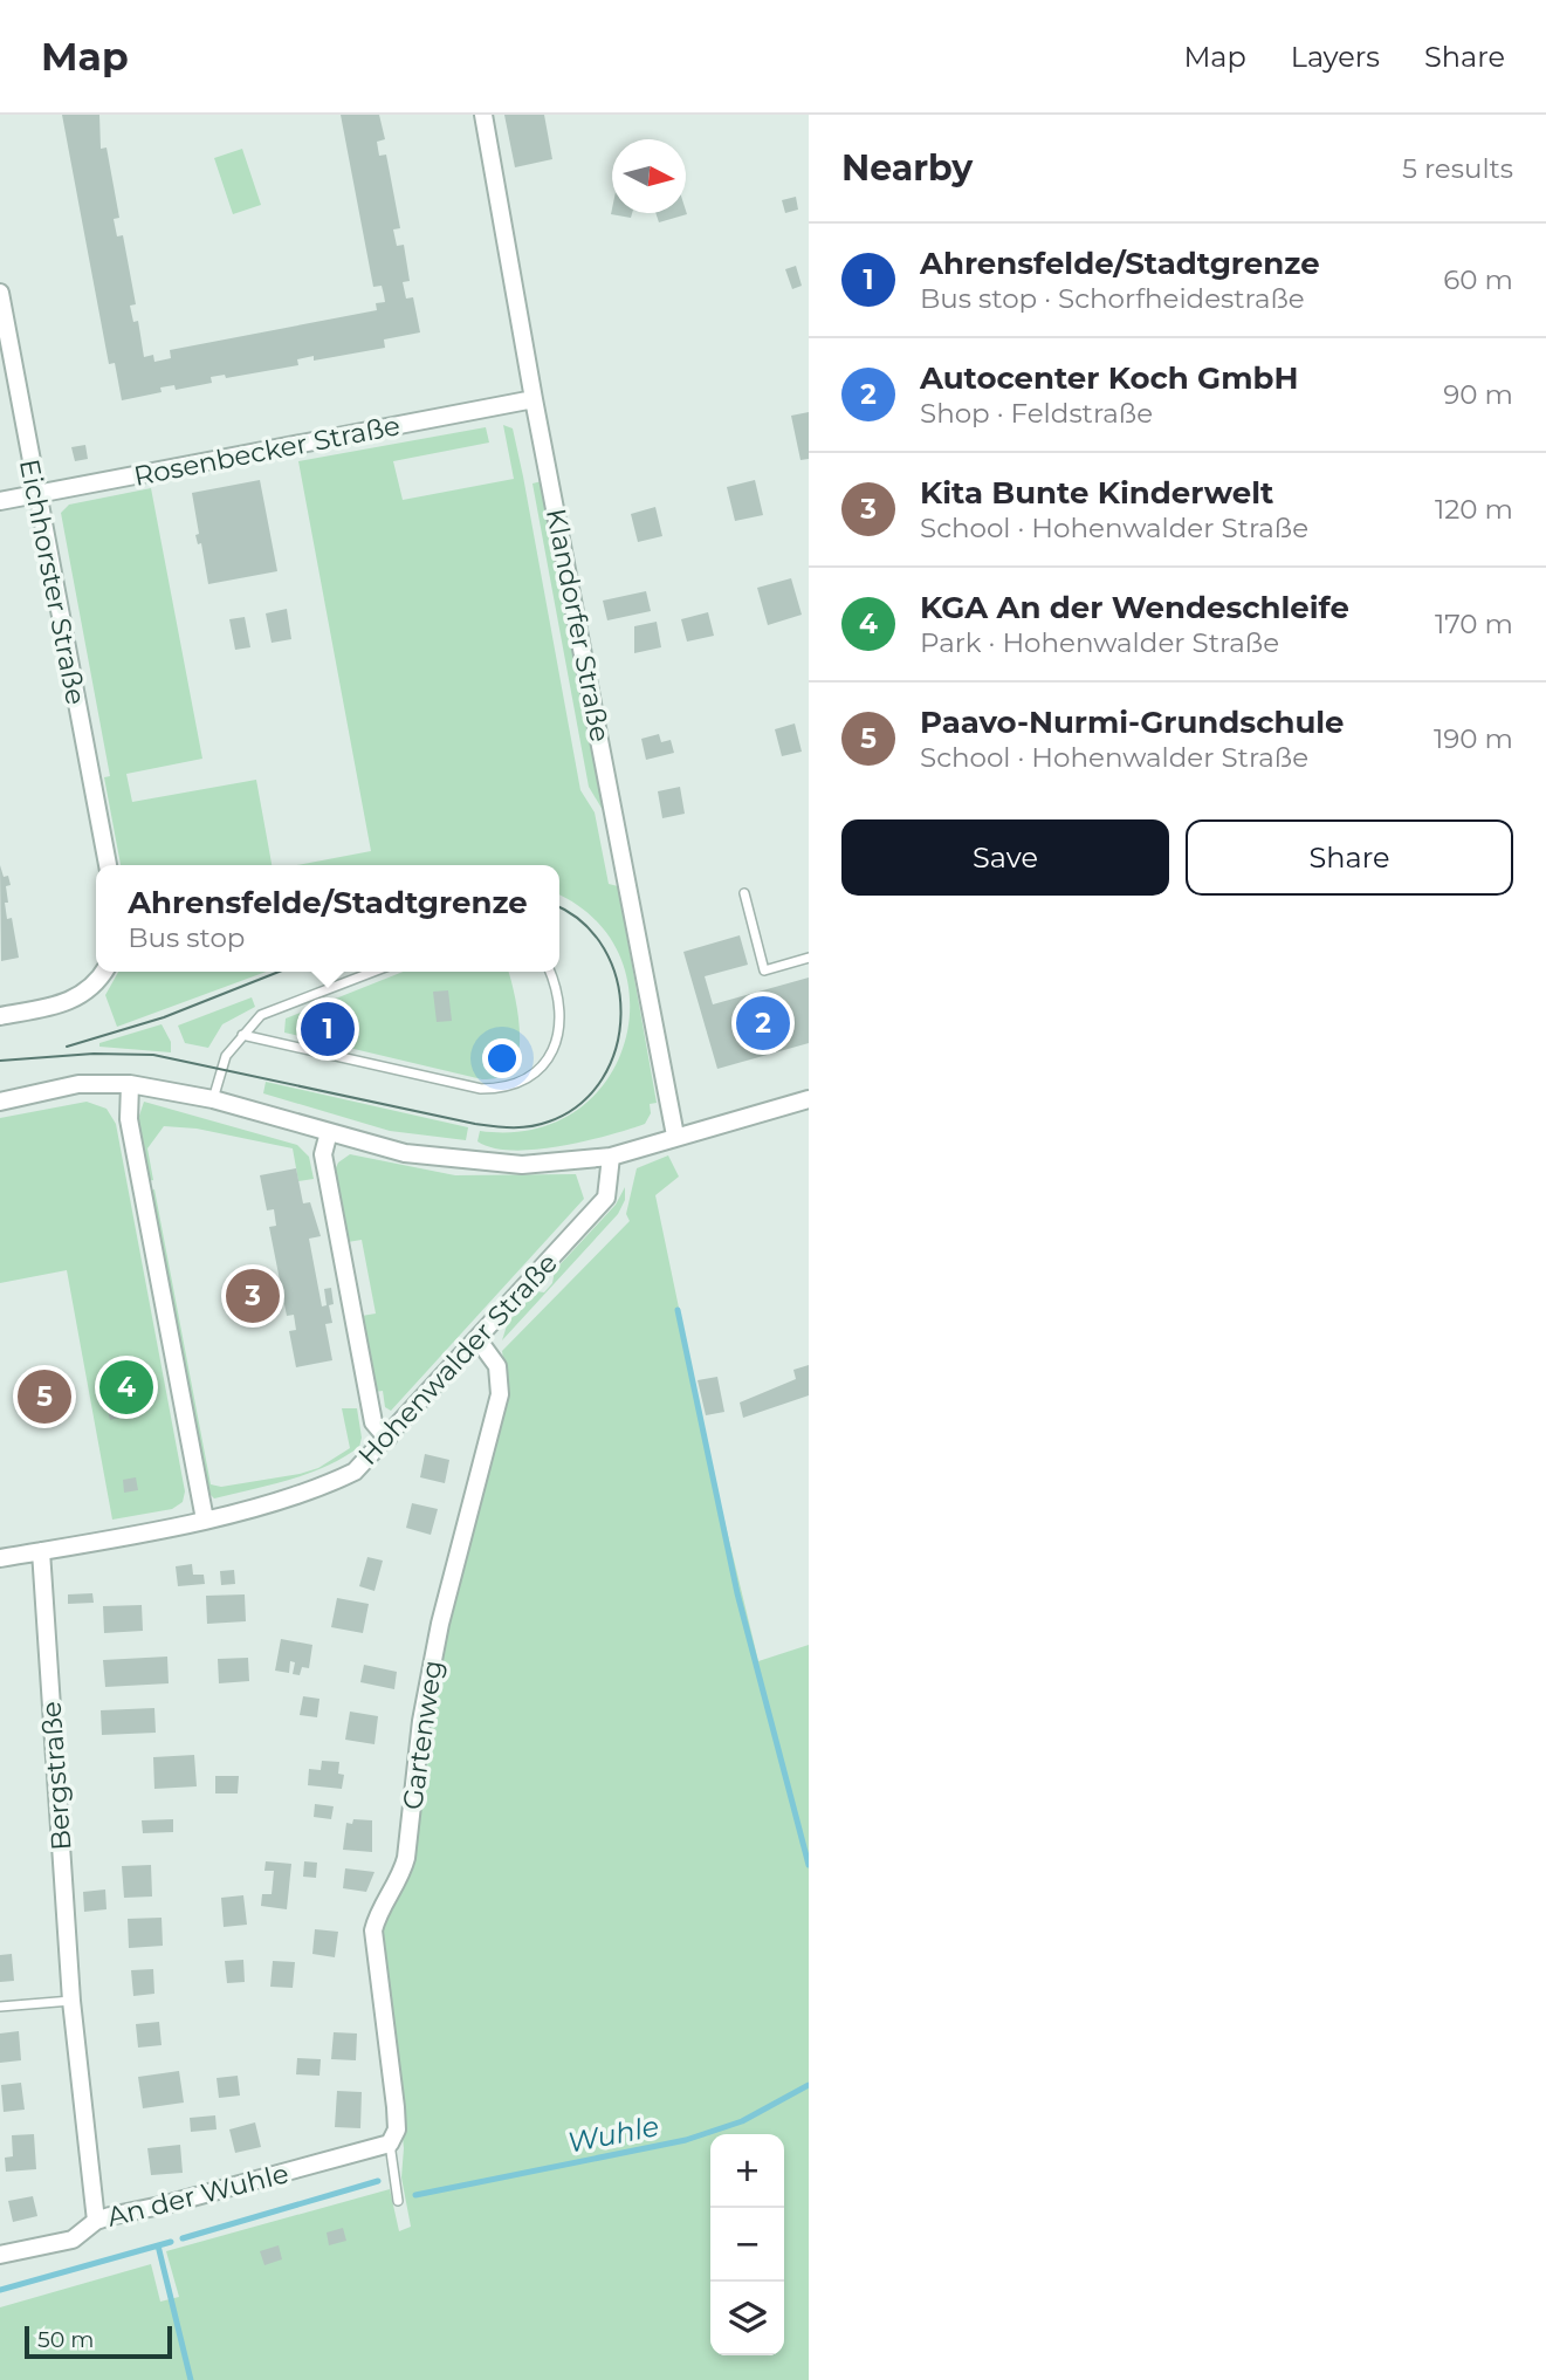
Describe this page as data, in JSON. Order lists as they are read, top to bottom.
{
  "streets": {
    "street": [
      "Rosenbecker Straße",
      "Eichhorster Straße",
      "Klandorfer Straße",
      "Hohenwalder Straße",
      "Gartenweg",
      "Bergstraße",
      "An der Wuhle"
    ]
  },
  "crossings": [
    ["Rosenbecker Straße", "Eichhorster Straße"],
    ["Rosenbecker Straße", "Klandorfer Straße"],
    ["Hohenwalder Straße", "Gartenweg"],
    ["Hohenwalder Straße", "Bergstraße"],
    ["Gartenweg", "An der Wuhle"],
    ["Bergstraße", "An der Wuhle"]
  ],
  "water": ["Wuhle"],
  "scale_bar": "50 m",
  "north": "right",
  "page": {
    "header": "Map",
    "nav": ["Map", "Layers", "Share"],
    "heading": ["Nearby", "5 results"],
    "list": [
      {
        "mark": "1",
        "name": "Ahrensfelde/Stadtgrenze",
        "note": "Bus stop · Schorfheidestraße",
        "value": "60 m"
      },
      {
        "mark": "2",
        "name": "Autocenter Koch GmbH",
        "note": "Shop · Feldstraße",
        "value": "90 m"
      },
      {
        "mark": "3",
        "name": "Kita Bunte Kinderwelt",
        "note": "School · Hohenwalder Straße",
        "value": "120 m"
      },
      {
        "mark": "4",
        "name": "KGA An der Wendeschleife",
        "note": "Park · Hohenwalder Straße",
        "value": "170 m"
      },
      {
        "mark": "5",
        "name": "Paavo-Nurmi-Grundschule",
        "note": "School · Hohenwalder Straße",
        "value": "190 m"
      }
    ],
    "buttons": ["Save", "Share"],
    "popup": ["Ahrensfelde/Stadtgrenze", "Bus stop"],
    "pins": [
      "2",
      "1",
      "3",
      "4",
      "5"
    ],
    "map_buttons": ["+", "−"],
    "scale": "50 m"
  }
}
